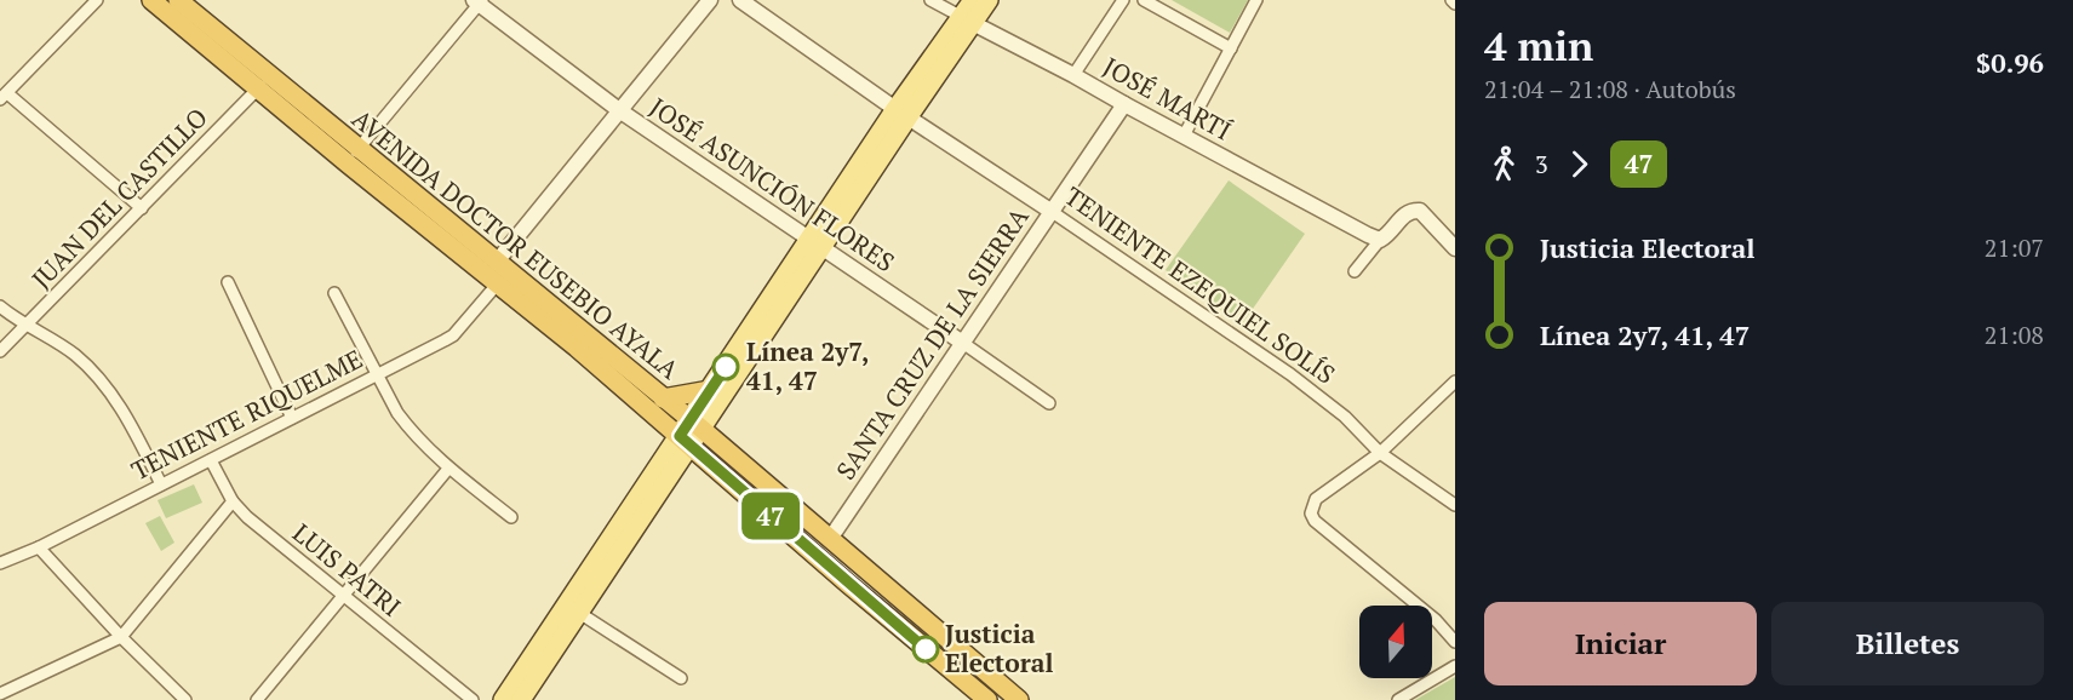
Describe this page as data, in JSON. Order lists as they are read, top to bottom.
{
  "streets": {
    "highway": ["AVENIDA DOCTOR EUSEBIO AYALA"],
    "street": [
      "JOSÉ MARTÍ",
      "JOSÉ ASUNCIÓN FLORES",
      "JUAN DEL CASTILLO",
      "TENIENTE EZEQUIEL SOLÍS",
      "SANTA CRUZ DE LA SIERRA",
      "TENIENTE RIQUELME",
      "LUIS PATRI"
    ]
  },
  "crossings": [
    ["JOSÉ MARTÍ", "SANTA CRUZ DE LA SIERRA"],
    ["JOSÉ ASUNCIÓN FLORES", "SANTA CRUZ DE LA SIERRA"],
    ["JUAN DEL CASTILLO", "AVENIDA DOCTOR EUSEBIO AYALA"],
    ["AVENIDA DOCTOR EUSEBIO AYALA", "SANTA CRUZ DE LA SIERRA"],
    ["AVENIDA DOCTOR EUSEBIO AYALA", "TENIENTE RIQUELME"],
    ["TENIENTE EZEQUIEL SOLÍS", "SANTA CRUZ DE LA SIERRA"],
    ["TENIENTE RIQUELME", "LUIS PATRI"]
  ],
  "places": ["Línea 2y7, 41, 47", "Justicia Electoral"],
  "lines": ["bus line 47"],
  "north": "top",
  "page": {
    "on_map": "47",
    "heading": ["4 min", "21:04 – 21:08 · Autobús", "$0.96"],
    "legs": ["3", "47"],
    "list": [
      {
        "name": "Justicia Electoral",
        "value": "21:07"
      },
      {
        "name": "Línea 2y7, 41, 47",
        "value": "21:08"
      }
    ],
    "buttons": ["Iniciar", "Billetes"]
  }
}
